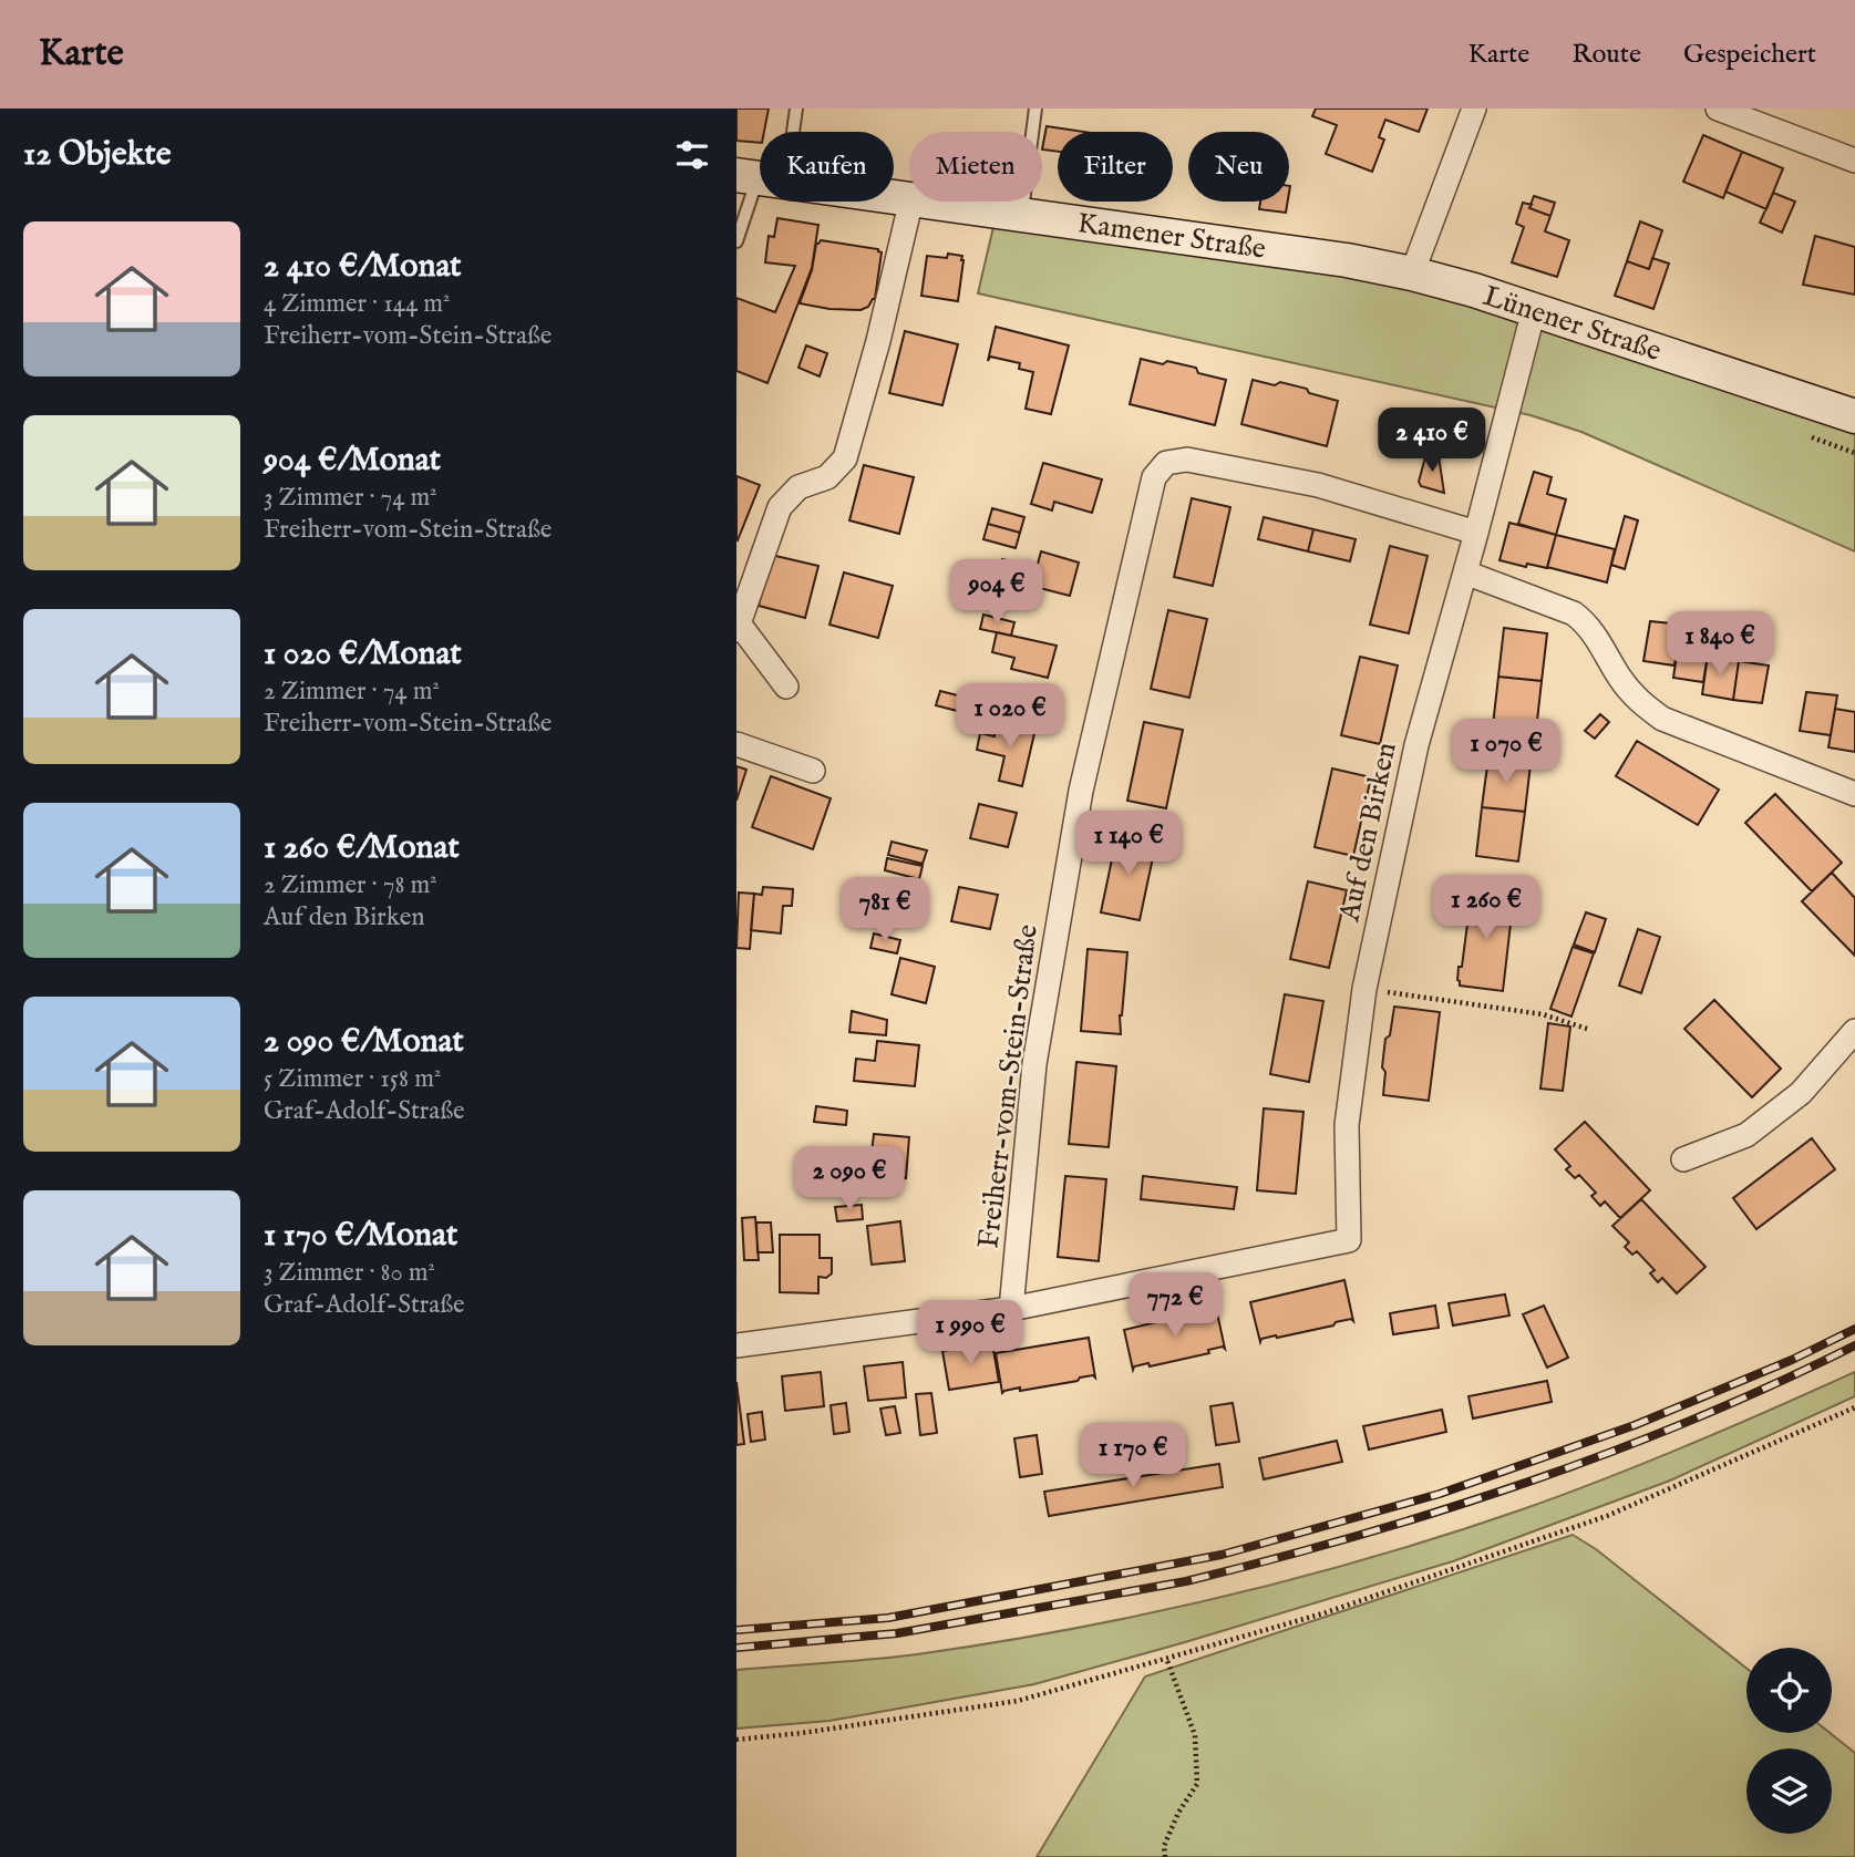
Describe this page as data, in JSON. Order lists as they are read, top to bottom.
{
  "streets": {
    "main road": ["Kamener Straße", "Lünener Straße"],
    "street": ["Auf den Birken", "Freiherr-vom-Stein-Straße"]
  },
  "crossings": [
    ["Kamener Straße", "Lünener Straße"],
    ["Lünener Straße", "Auf den Birken"],
    ["Auf den Birken", "Freiherr-vom-Stein-Straße"]
  ],
  "page": {
    "header": "Karte",
    "nav": ["Karte", "Route", "Gespeichert"],
    "heading": "12 Objekte",
    "chip": [
      "Kaufen",
      "Mieten",
      "Filter",
      "Neu"
    ],
    "list": [
      {
        "name": "2 410 €/Monat",
        "note": "4 Zimmer · 144 m² · Freiherr-vom-Stein-Straße"
      },
      {
        "name": "904 €/Monat",
        "note": "3 Zimmer · 74 m² · Freiherr-vom-Stein-Straße"
      },
      {
        "name": "1 020 €/Monat",
        "note": "2 Zimmer · 74 m² · Freiherr-vom-Stein-Straße"
      },
      {
        "name": "1 260 €/Monat",
        "note": "2 Zimmer · 78 m² · Auf den Birken"
      },
      {
        "name": "2 090 €/Monat",
        "note": "5 Zimmer · 158 m² · Graf-Adolf-Straße"
      },
      {
        "name": "1 170 €/Monat",
        "note": "3 Zimmer · 80 m² · Graf-Adolf-Straße"
      }
    ],
    "price": [
      "2 410 €",
      "904 €",
      "1 840 €",
      "1 020 €",
      "1 070 €",
      "1 140 €",
      "1 260 €",
      "781 €",
      "2 090 €",
      "772 €",
      "1 990 €",
      "1 170 €"
    ]
  }
}
